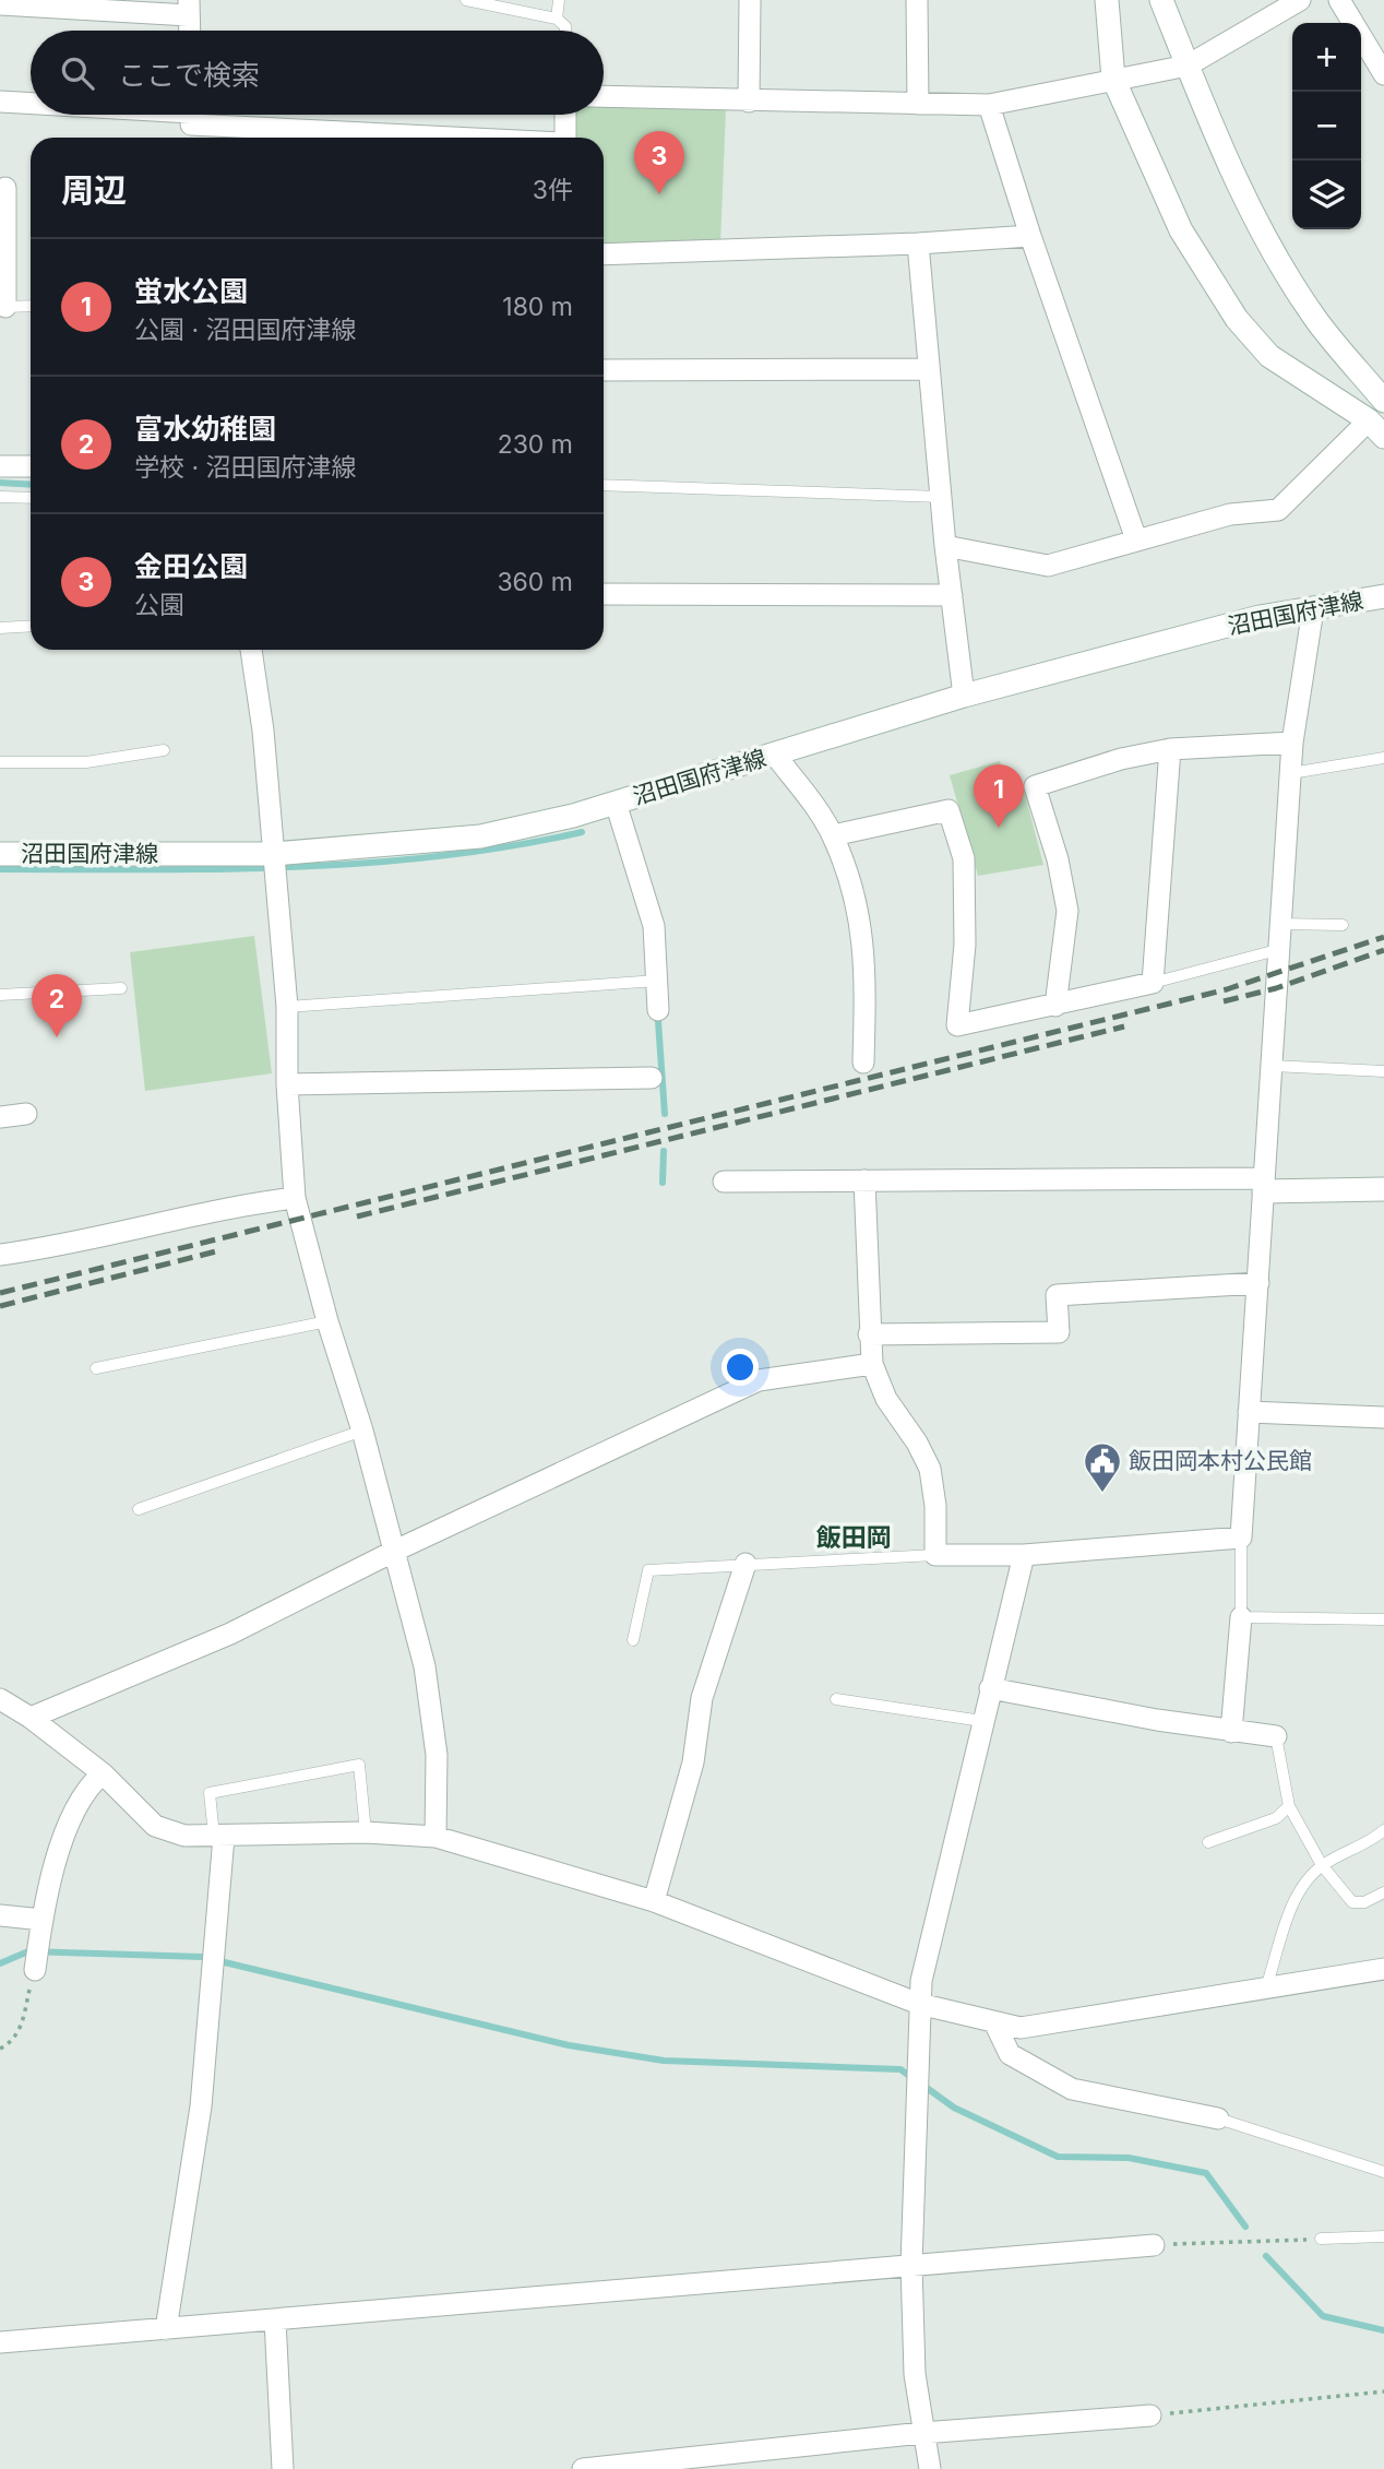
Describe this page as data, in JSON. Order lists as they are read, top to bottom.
{
  "streets": {
    "main road": ["沼田国府津線"]
  },
  "districts": ["飯田岡"],
  "places": {
    "public building": ["飯田岡本村公民館"]
  },
  "page": {
    "map_buttons": ["+", "−"],
    "search": "ここで検索",
    "pins": ["3", "1", "2"],
    "heading": ["周辺", "3件"],
    "list": [
      {
        "mark": "1",
        "name": "蛍水公園",
        "note": "公園 · 沼田国府津線",
        "value": "180 m"
      },
      {
        "mark": "2",
        "name": "富水幼稚園",
        "note": "学校 · 沼田国府津線",
        "value": "230 m"
      },
      {
        "mark": "3",
        "name": "金田公園",
        "note": "公園",
        "value": "360 m"
      }
    ]
  }
}
